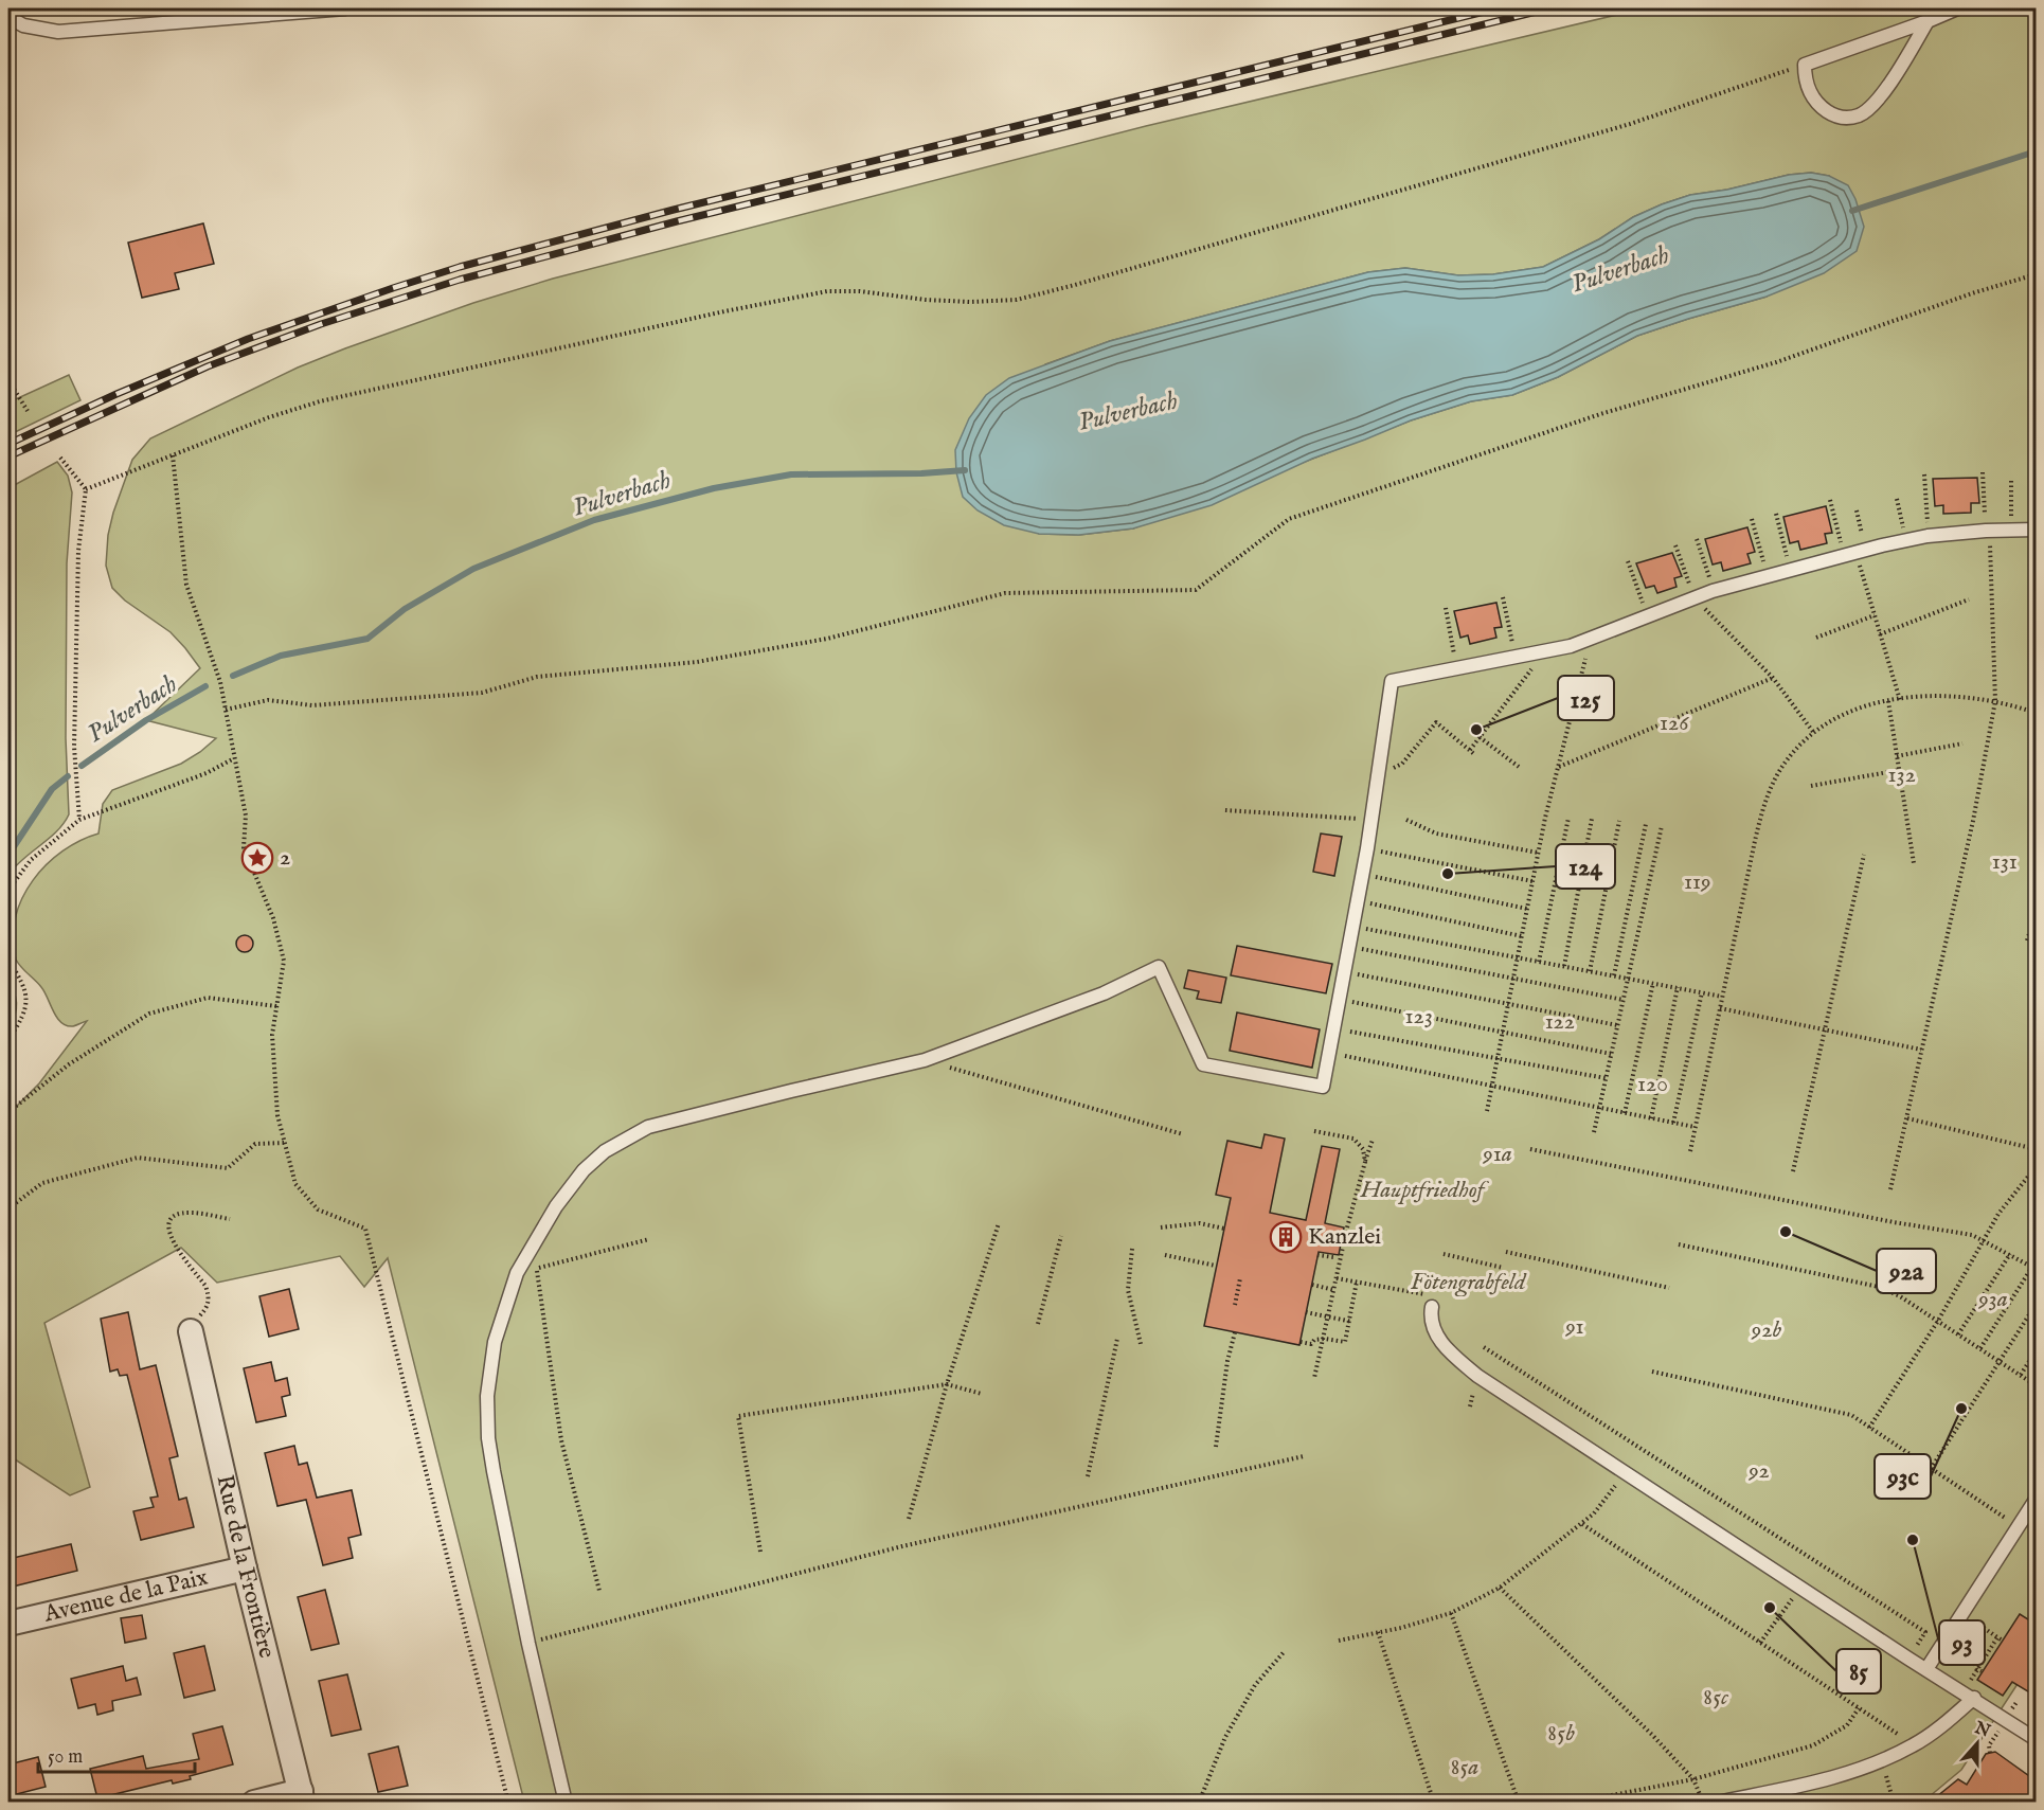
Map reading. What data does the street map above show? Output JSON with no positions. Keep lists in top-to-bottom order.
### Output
{
  "streets": {
    "street": ["Rue de la Frontière", "Avenue de la Paix"]
  },
  "crossings": [
    ["Rue de la Frontière", "Avenue de la Paix"]
  ],
  "water": ["Pulverbach"],
  "parks": [
    "126",
    "132",
    "131",
    "119",
    "123",
    "122",
    "120",
    "91a",
    "Hauptfriedhof",
    "Fötengrabfeld",
    "93a",
    "91",
    "92b",
    "92",
    "85c",
    "85b",
    "85a"
  ],
  "places": {
    "other": [
      "125",
      "124",
      "92a",
      "93c",
      "93",
      "85"
    ],
    "place": ["2"],
    "building": ["Kanzlei"]
  },
  "scale_bar": "50 m",
  "north": "top"
}
